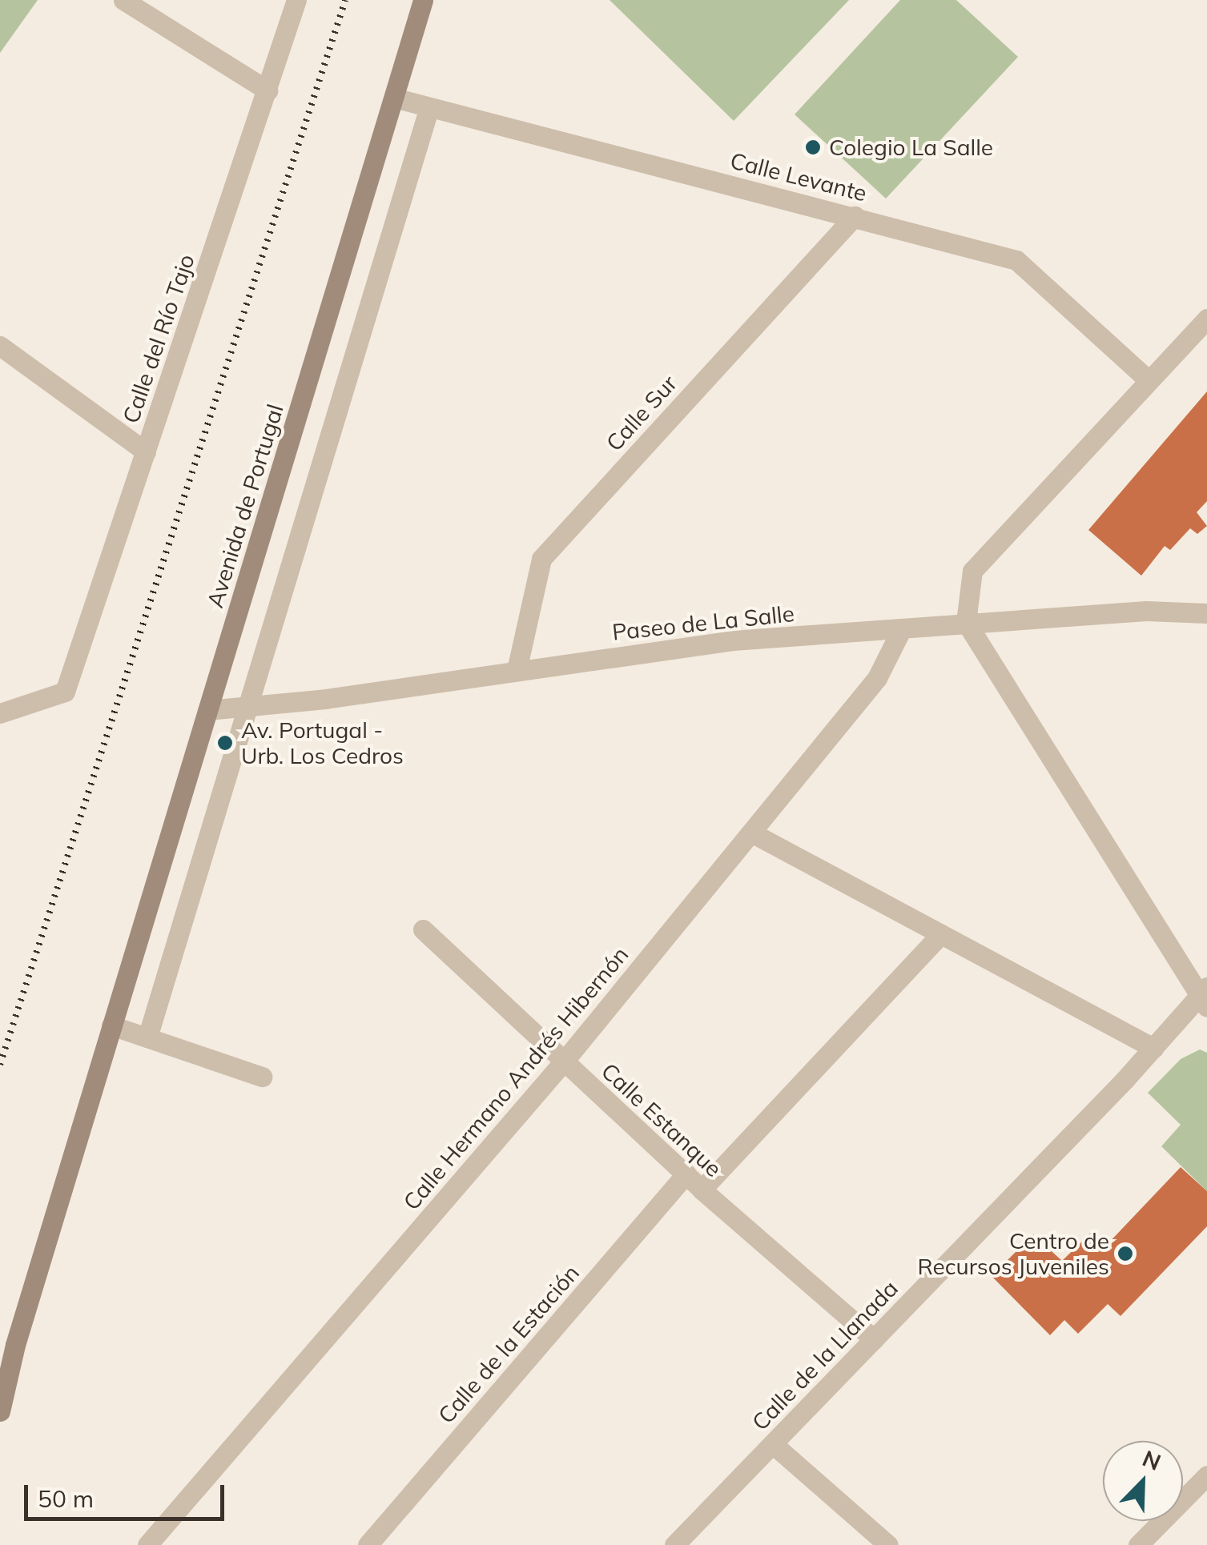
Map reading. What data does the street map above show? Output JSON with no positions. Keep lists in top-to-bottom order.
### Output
{
  "streets": {
    "street": [
      "Calle Levante",
      "Calle del Río Tajo",
      "Calle Sur",
      "Avenida de Portugal",
      "Paseo de La Salle",
      "Calle Hermano Andrés Hibernón",
      "Calle Estanque",
      "Calle de la Estación",
      "Calle de la Llanada"
    ]
  },
  "crossings": [
    ["Calle Levante", "Calle Sur"],
    ["Calle Levante", "Avenida de Portugal"],
    ["Calle Sur", "Paseo de La Salle"],
    ["Avenida de Portugal", "Paseo de La Salle"],
    ["Paseo de La Salle", "Calle Hermano Andrés Hibernón"],
    ["Calle Hermano Andrés Hibernón", "Calle Estanque"],
    ["Calle Estanque", "Calle de la Estación"],
    ["Calle Estanque", "Calle de la Llanada"]
  ],
  "places": ["Colegio La Salle", "Av. Portugal - Urb. Los Cedros", "Centro de Recursos Juveniles"],
  "scale_bar": "50 m",
  "north": "top right"
}
